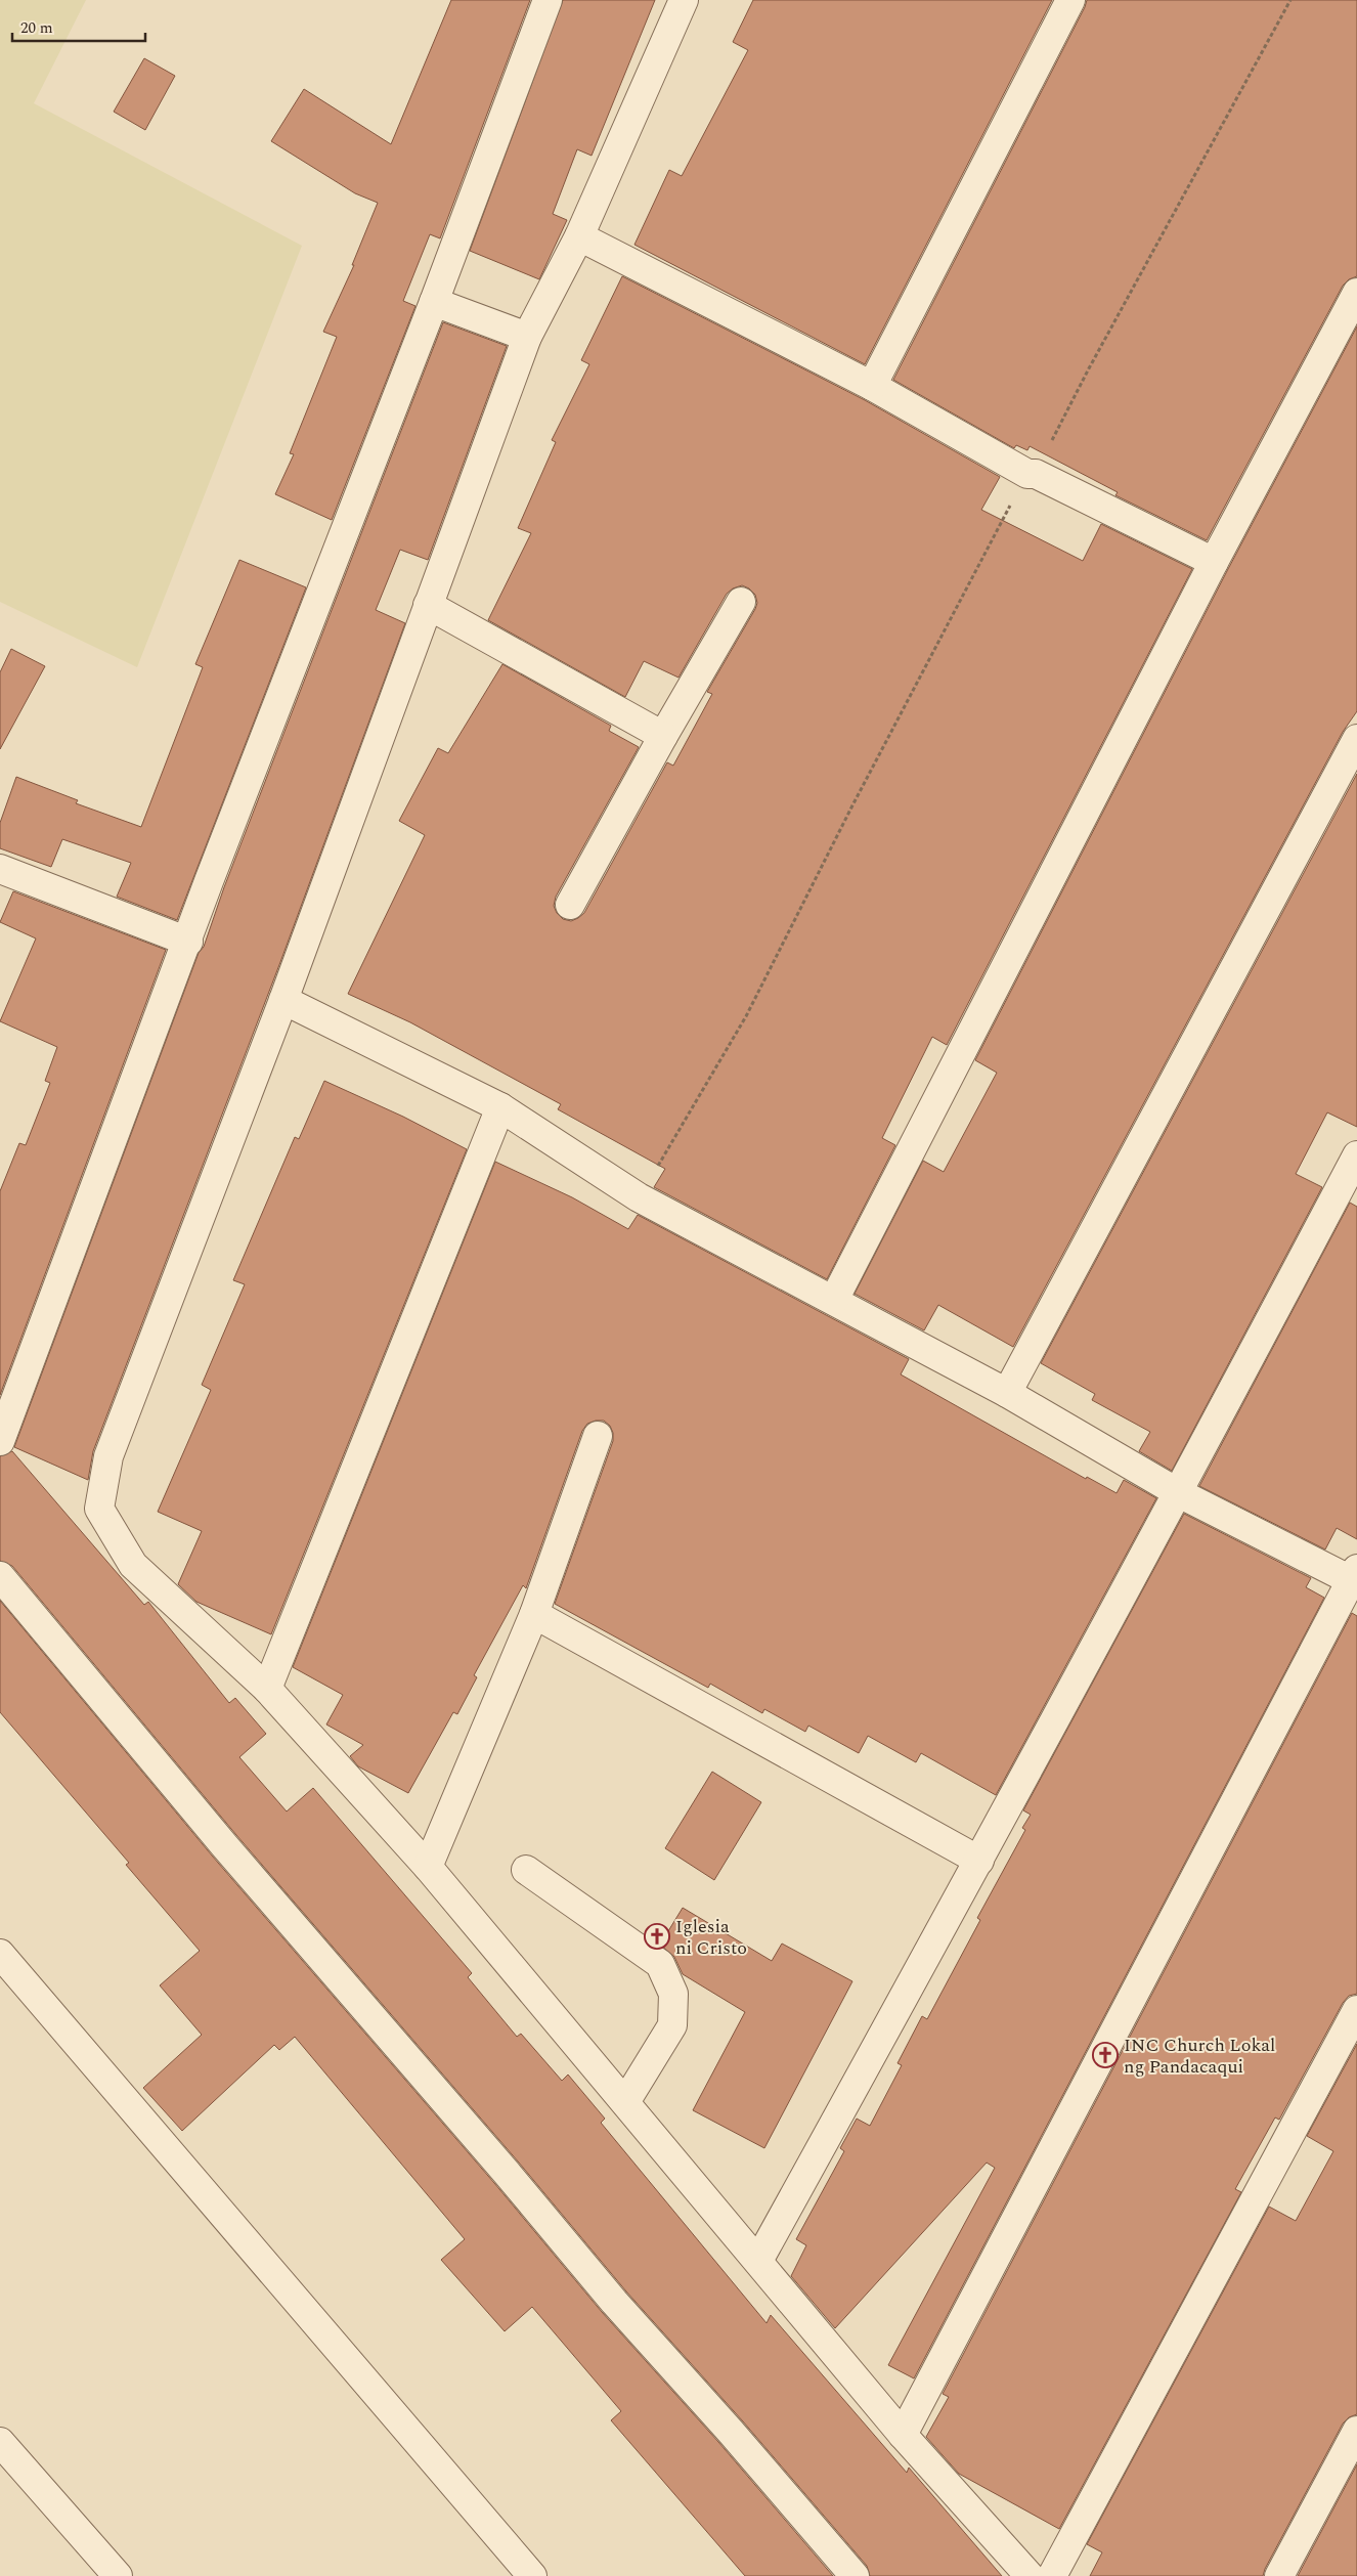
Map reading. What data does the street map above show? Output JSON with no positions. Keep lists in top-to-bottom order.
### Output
{
  "places": {
    "church": ["Iglesia ni Cristo", "INC Church Lokal ng Pandacaqui"]
  },
  "scale_bar": "20 m"
}
